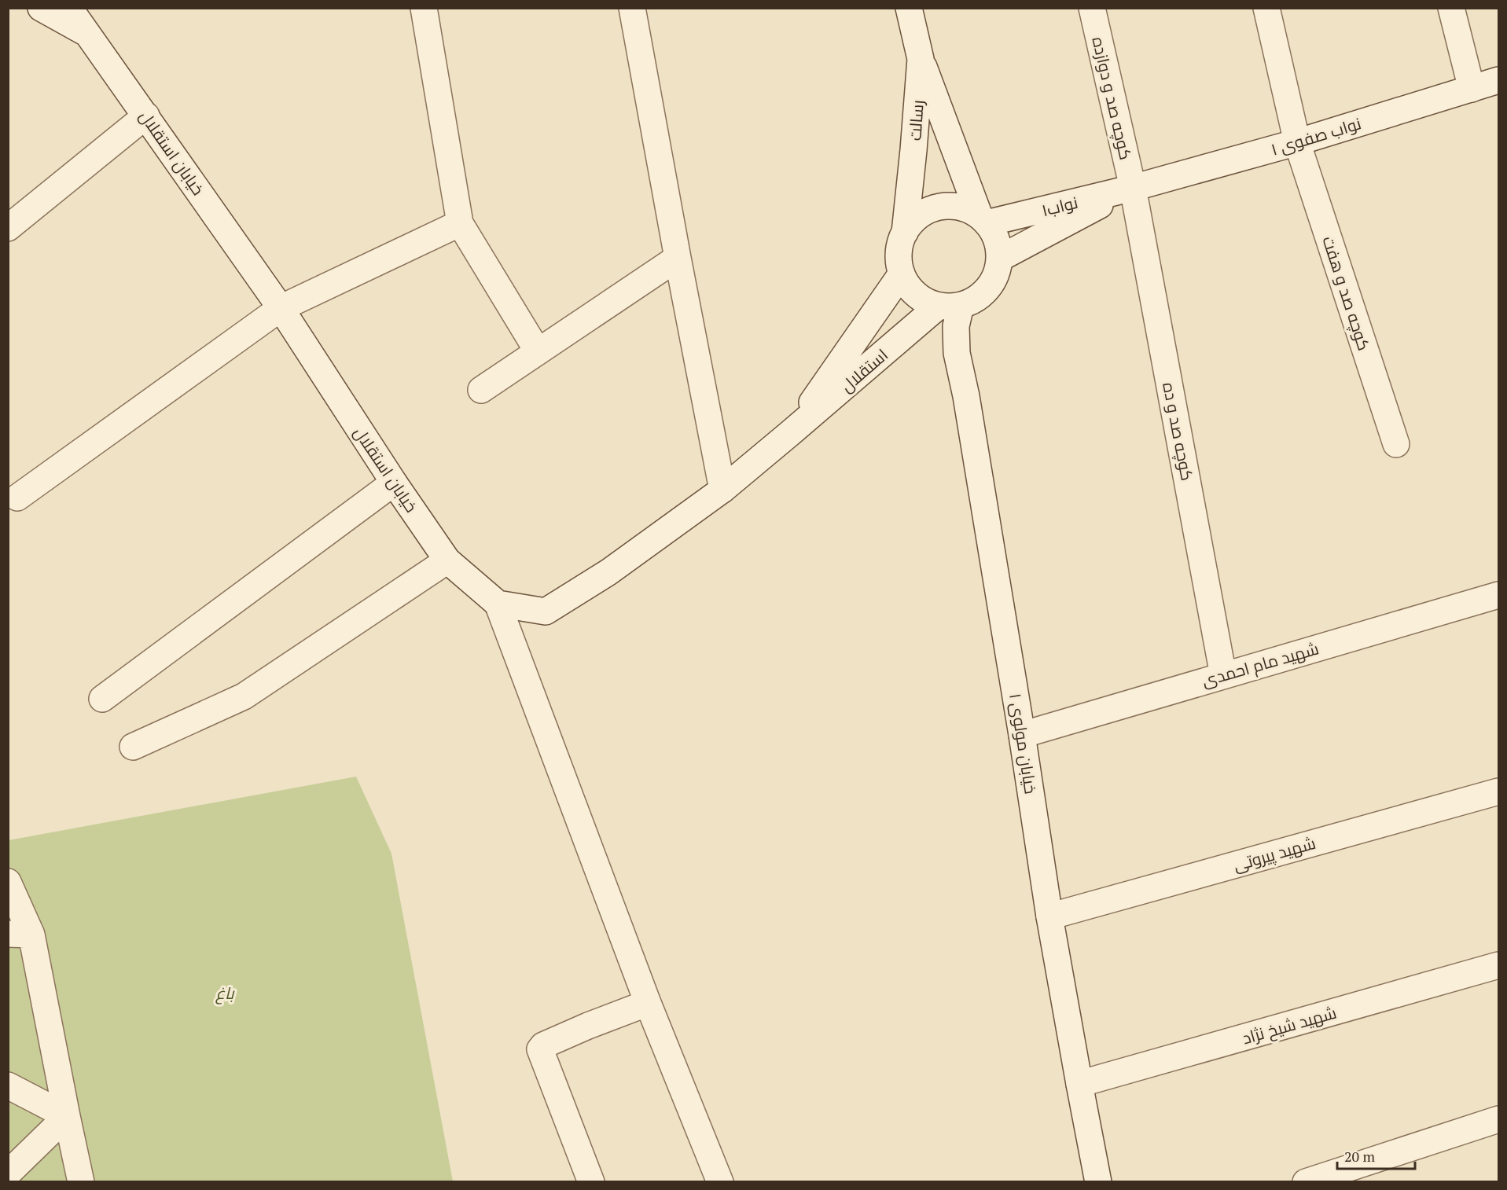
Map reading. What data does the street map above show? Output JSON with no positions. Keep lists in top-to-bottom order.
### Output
{
  "streets": {
    "street": [
      "کوچه صد و دوازده",
      "رسالت",
      "نواب صفوی ۱",
      "خیابان استقلال",
      "نواب۱",
      "کوچه صد و هفت",
      "استقلال",
      "کوچه صد و ده",
      "شهید مام احمدی",
      "خیابان مولوی ۱",
      "شهید پیروتی",
      "شهید شیخ نژاد"
    ]
  },
  "crossings": [
    ["کوچه صد و دوازده", "نواب صفوی ۱"],
    ["کوچه صد و دوازده", "نواب۱"],
    ["کوچه صد و دوازده", "کوچه صد و ده"],
    ["رسالت", "نواب۱"],
    ["رسالت", "استقلال"],
    ["رسالت", "خیابان مولوی ۱"],
    ["نواب صفوی ۱", "نواب۱"],
    ["نواب صفوی ۱", "کوچه صد و هفت"],
    ["نواب صفوی ۱", "کوچه صد و ده"],
    ["نواب۱", "استقلال"],
    ["نواب۱", "کوچه صد و ده"],
    ["نواب۱", "خیابان مولوی ۱"],
    ["استقلال", "خیابان مولوی ۱"],
    ["کوچه صد و ده", "شهید مام احمدی"],
    ["شهید مام احمدی", "خیابان مولوی ۱"],
    ["خیابان مولوی ۱", "شهید پیروتی"],
    ["خیابان مولوی ۱", "شهید شیخ نژاد"]
  ],
  "parks": ["باغ"],
  "scale_bar": "20 m"
}
